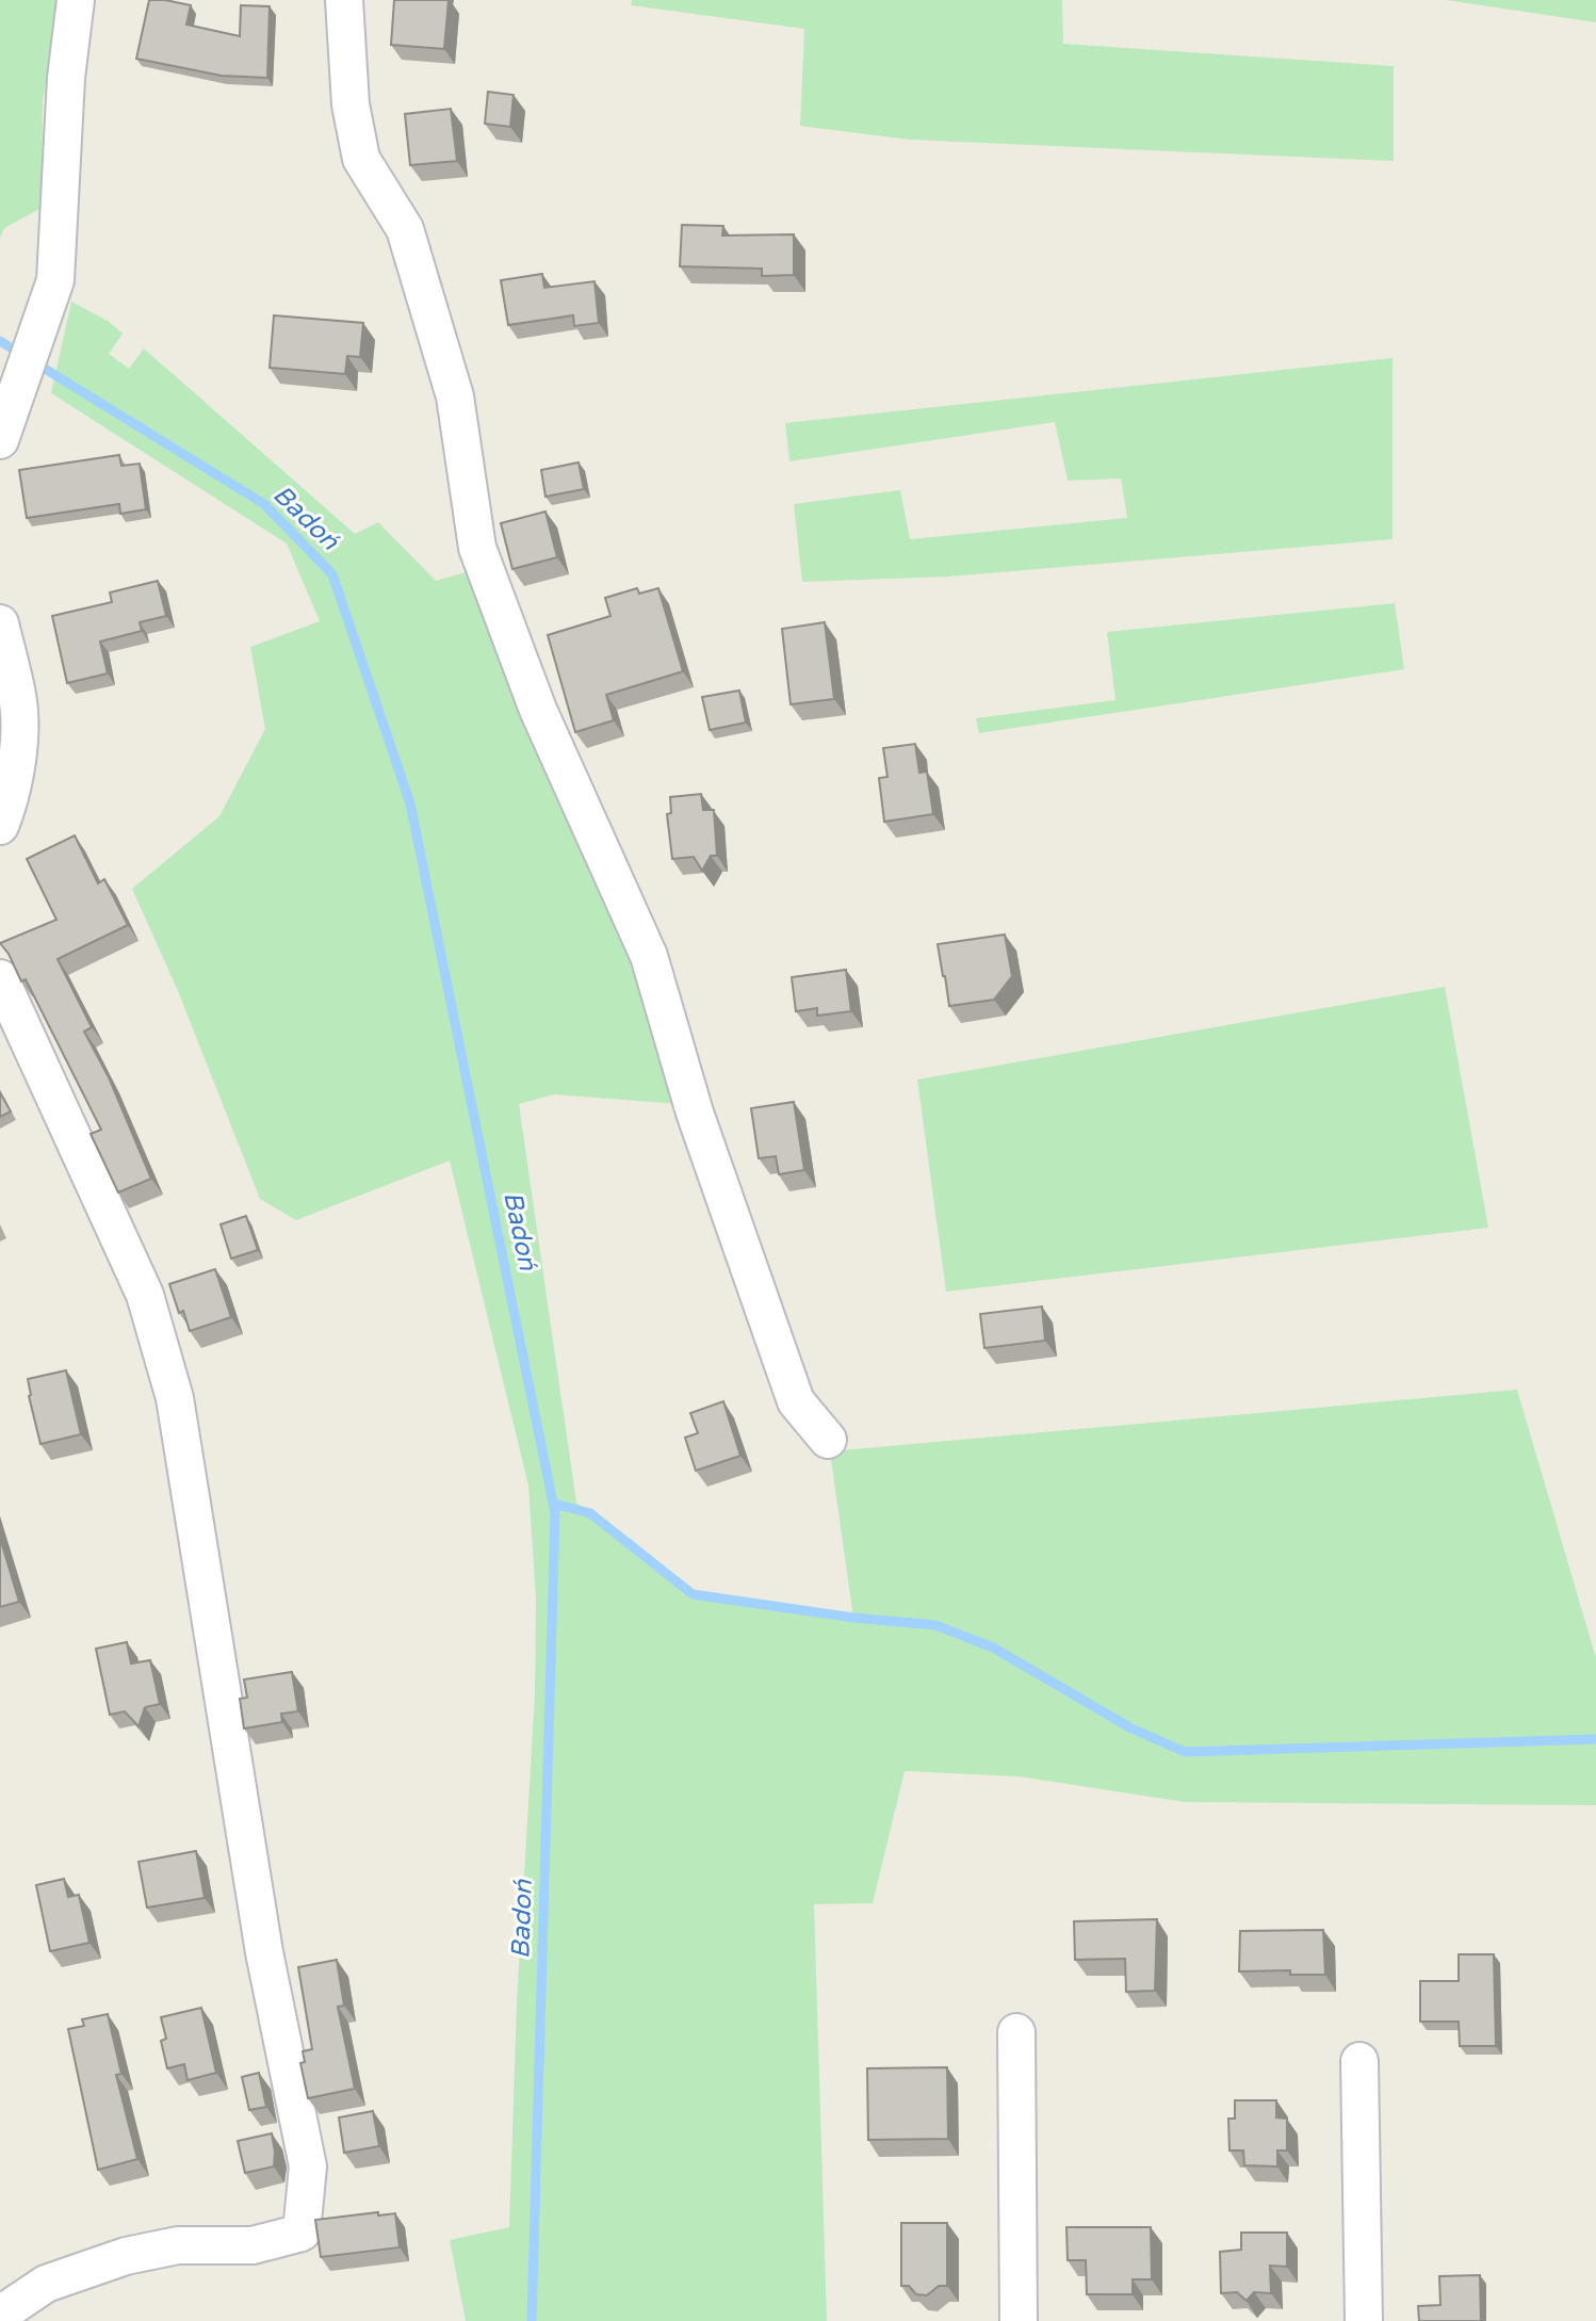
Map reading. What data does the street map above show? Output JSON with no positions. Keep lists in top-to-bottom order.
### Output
{
  "water": ["Badoń"]
}
